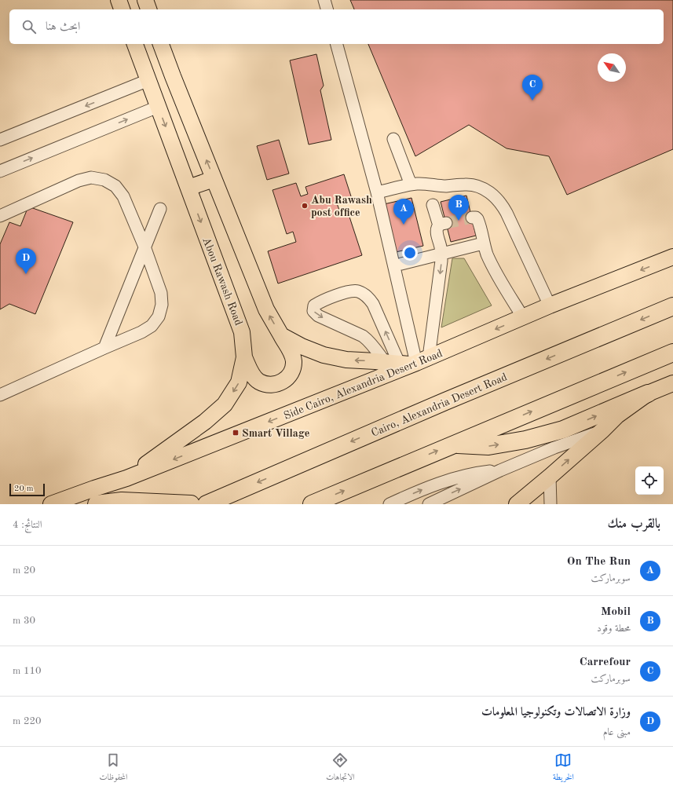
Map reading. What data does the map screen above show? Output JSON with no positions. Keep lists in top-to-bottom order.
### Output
{
  "streets": {
    "highway": ["Cairo, Alexandria Desert Road"],
    "main road": ["Abou Rawash Road", "Side Cairo, Alexandria Desert Road"]
  },
  "crossings": [
    ["Abou Rawash Road", "Side Cairo, Alexandria Desert Road"]
  ],
  "one_way": ["Abou Rawash Road", "Side Cairo, Alexandria Desert Road"],
  "places": {
    "other": ["Abu Rawash post office"],
    "transit": ["Smart Village"]
  },
  "scale_bar": "20 m",
  "north": "top left",
  "page": {
    "search": "ابحث هنا",
    "pins": [
      "C",
      "B",
      "A",
      "D"
    ],
    "scale": "20 m",
    "heading": ["بالقرب منك", "النتائج: 4"],
    "list": [
      {
        "mark": "A",
        "name": "On The Run",
        "note": "سوبرماركت",
        "value": "20 m"
      },
      {
        "mark": "B",
        "name": "Mobil",
        "note": "محطة وقود",
        "value": "30 m"
      },
      {
        "mark": "C",
        "name": "Carrefour",
        "note": "سوبرماركت",
        "value": "110 m"
      },
      {
        "mark": "D",
        "name": "وزارة الاتصالات وتكنولوجيا المعلومات",
        "note": "مبنى عام",
        "value": "220 m"
      }
    ],
    "nav": ["الخريطة", "الاتجاهات", "المحفوظات"]
  }
}
